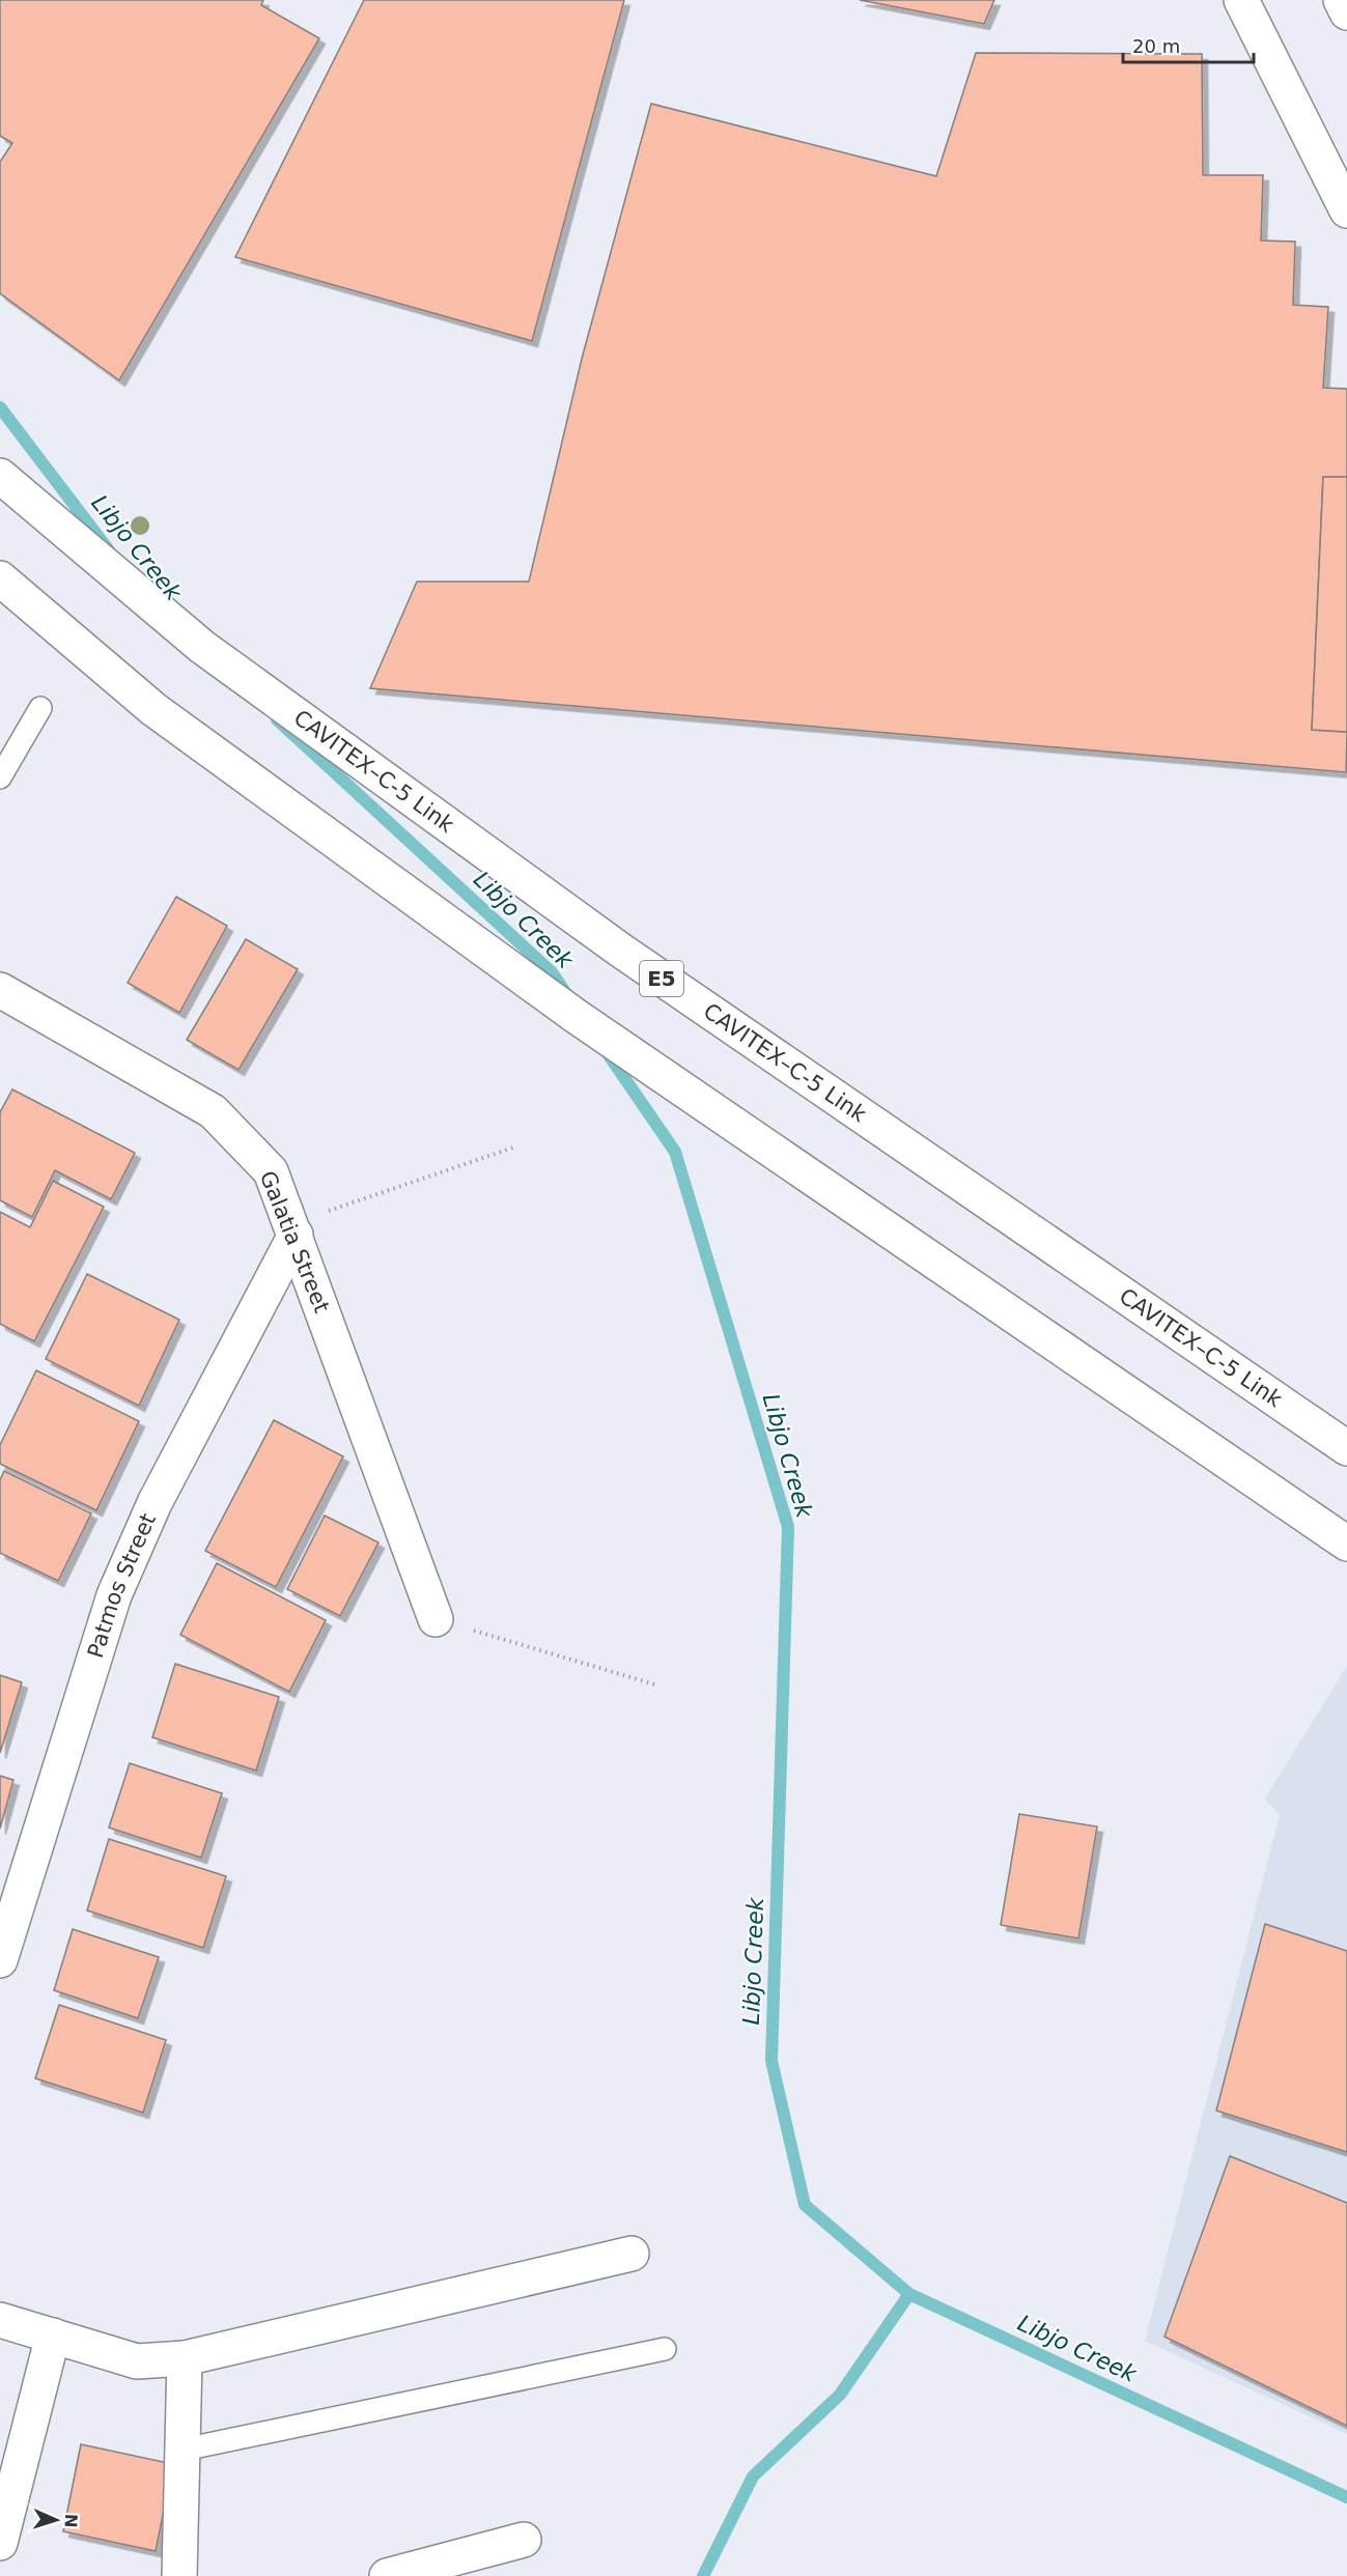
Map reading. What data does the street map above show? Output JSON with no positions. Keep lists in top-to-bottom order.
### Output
{
  "streets": {
    "main road": [
      "CAVITEX–C-5 Link",
      "E5",
      "Galatia Street",
      "Patmos Street"
    ]
  },
  "crossings": [
    ["Galatia Street", "Patmos Street"]
  ],
  "water": ["Libjo Creek"],
  "scale_bar": "20 m",
  "north": "right"
}
